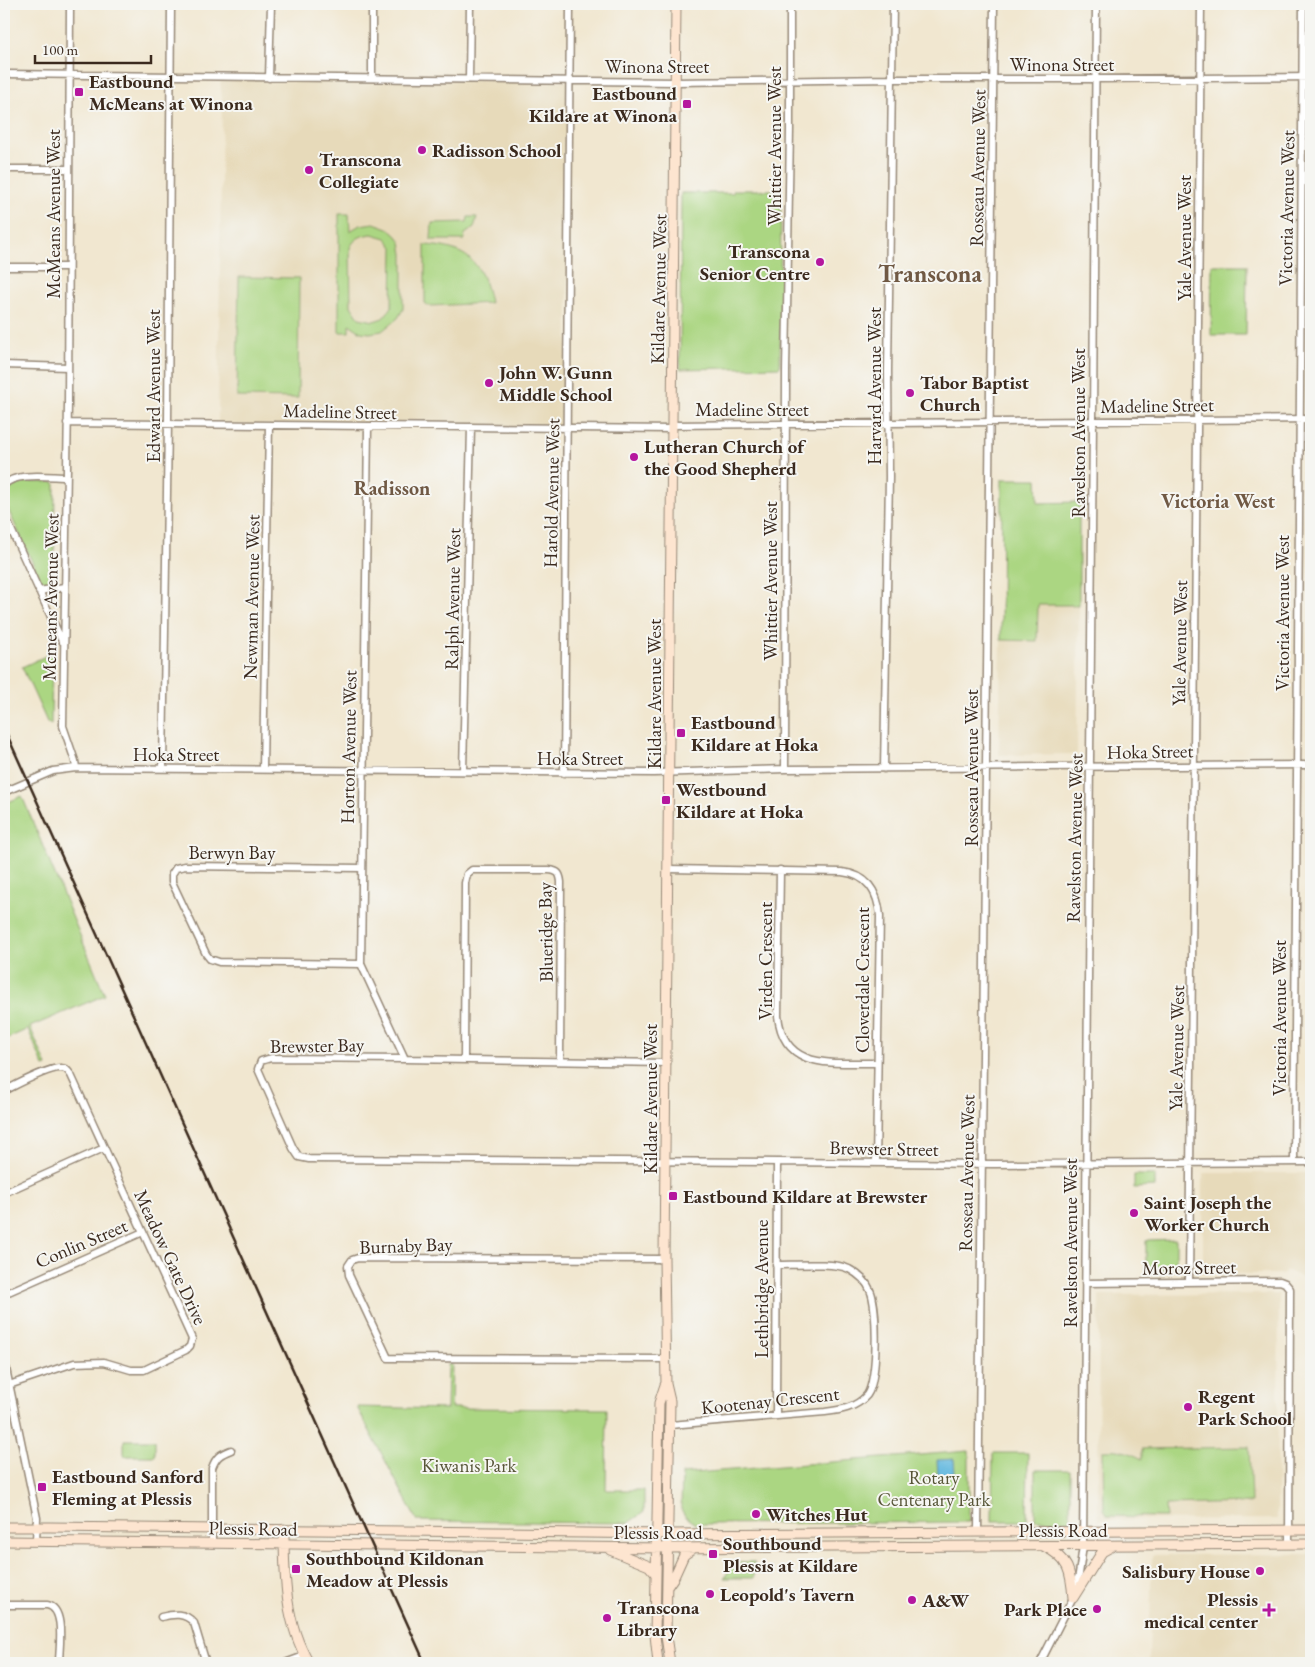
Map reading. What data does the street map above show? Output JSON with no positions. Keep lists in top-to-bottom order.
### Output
{
  "streets": {
    "main road": ["Kildare Avenue West", "Plessis Road"],
    "street": [
      "Winona Street",
      "Whittier Avenue West",
      "Rosseau Avenue West",
      "Victoria Avenue West",
      "McMeans Avenue West",
      "Yale Avenue West",
      "Edward Avenue West",
      "Harvard Avenue West",
      "Madeline Street",
      "Ravelston Avenue West",
      "Harold Avenue West",
      "Mcmeans Avenue West",
      "Newman Avenue West",
      "Ralph Avenue West",
      "Horton Avenue West",
      "Hoka Street",
      "Berwyn Bay",
      "Blueridge Bay",
      "Virden Crescent",
      "Cloverdale Crescent",
      "Brewster Bay",
      "Brewster Street",
      "Conlin Street",
      "Burnaby Bay",
      "Meadow Gate Drive",
      "Moroz Street",
      "Lethbridge Avenue",
      "Kootenay Crescent"
    ]
  },
  "crossings": [
    ["Winona Street", "Whittier Avenue West"],
    ["Winona Street", "Rosseau Avenue West"],
    ["Winona Street", "Victoria Avenue West"],
    ["Winona Street", "McMeans Avenue West"],
    ["Winona Street", "Yale Avenue West"],
    ["Winona Street", "Kildare Avenue West"],
    ["Winona Street", "Edward Avenue West"],
    ["Winona Street", "Harvard Avenue West"],
    ["Winona Street", "Ravelston Avenue West"],
    ["Winona Street", "Harold Avenue West"],
    ["Whittier Avenue West", "Madeline Street"],
    ["Whittier Avenue West", "Hoka Street"],
    ["Rosseau Avenue West", "Madeline Street"],
    ["Rosseau Avenue West", "Hoka Street"],
    ["Rosseau Avenue West", "Brewster Street"],
    ["Rosseau Avenue West", "Plessis Road"],
    ["Victoria Avenue West", "Madeline Street"],
    ["Victoria Avenue West", "Hoka Street"],
    ["Victoria Avenue West", "Brewster Street"],
    ["McMeans Avenue West", "Madeline Street"],
    ["McMeans Avenue West", "Mcmeans Avenue West"],
    ["Yale Avenue West", "Madeline Street"],
    ["Yale Avenue West", "Hoka Street"],
    ["Yale Avenue West", "Brewster Street"],
    ["Yale Avenue West", "Moroz Street"],
    ["Kildare Avenue West", "Madeline Street"],
    ["Kildare Avenue West", "Hoka Street"],
    ["Kildare Avenue West", "Cloverdale Crescent"],
    ["Kildare Avenue West", "Brewster Bay"],
    ["Kildare Avenue West", "Brewster Street"],
    ["Kildare Avenue West", "Burnaby Bay"],
    ["Kildare Avenue West", "Kootenay Crescent"],
    ["Kildare Avenue West", "Plessis Road"],
    ["Edward Avenue West", "Madeline Street"],
    ["Edward Avenue West", "Hoka Street"],
    ["Harvard Avenue West", "Madeline Street"],
    ["Harvard Avenue West", "Hoka Street"],
    ["Madeline Street", "Ravelston Avenue West"],
    ["Madeline Street", "Harold Avenue West"],
    ["Madeline Street", "Mcmeans Avenue West"],
    ["Madeline Street", "Newman Avenue West"],
    ["Madeline Street", "Ralph Avenue West"],
    ["Madeline Street", "Horton Avenue West"],
    ["Ravelston Avenue West", "Hoka Street"],
    ["Ravelston Avenue West", "Brewster Street"],
    ["Ravelston Avenue West", "Moroz Street"],
    ["Ravelston Avenue West", "Plessis Road"],
    ["Harold Avenue West", "Hoka Street"],
    ["Mcmeans Avenue West", "Hoka Street"],
    ["Newman Avenue West", "Hoka Street"],
    ["Ralph Avenue West", "Hoka Street"],
    ["Horton Avenue West", "Hoka Street"],
    ["Horton Avenue West", "Berwyn Bay"],
    ["Horton Avenue West", "Brewster Bay"],
    ["Blueridge Bay", "Brewster Bay"],
    ["Virden Crescent", "Cloverdale Crescent"],
    ["Cloverdale Crescent", "Brewster Street"],
    ["Brewster Bay", "Brewster Street"],
    ["Brewster Street", "Lethbridge Avenue"],
    ["Conlin Street", "Meadow Gate Drive"],
    ["Moroz Street", "Plessis Road"],
    ["Lethbridge Avenue", "Kootenay Crescent"]
  ],
  "districts": ["Transcona", "Radisson", "Victoria West"],
  "parks": ["Kiwanis Park", "Rotary Centenary Park"],
  "places": {
    "transit": [
      "Eastbound McMeans at Winona",
      "Eastbound Kildare at Winona",
      "Eastbound Kildare at Hoka",
      "Westbound Kildare at Hoka",
      "Eastbound Kildare at Brewster",
      "Eastbound Sanford Fleming at Plessis",
      "Southbound Plessis at Kildare",
      "Southbound Kildonan Meadow at Plessis"
    ],
    "other": [
      "Radisson School",
      "Transcona Collegiate",
      "Transcona Senior Centre",
      "John W. Gunn Middle School",
      "Tabor Baptist Church",
      "Lutheran Church of the Good Shepherd",
      "Saint Joseph the Worker Church",
      "Regent Park School",
      "Witches Hut",
      "Salisbury House",
      "Leopold's Tavern",
      "A&W",
      "Park Place",
      "Transcona Library"
    ],
    "health": ["Plessis medical center"]
  },
  "scale_bar": "100 m"
}
